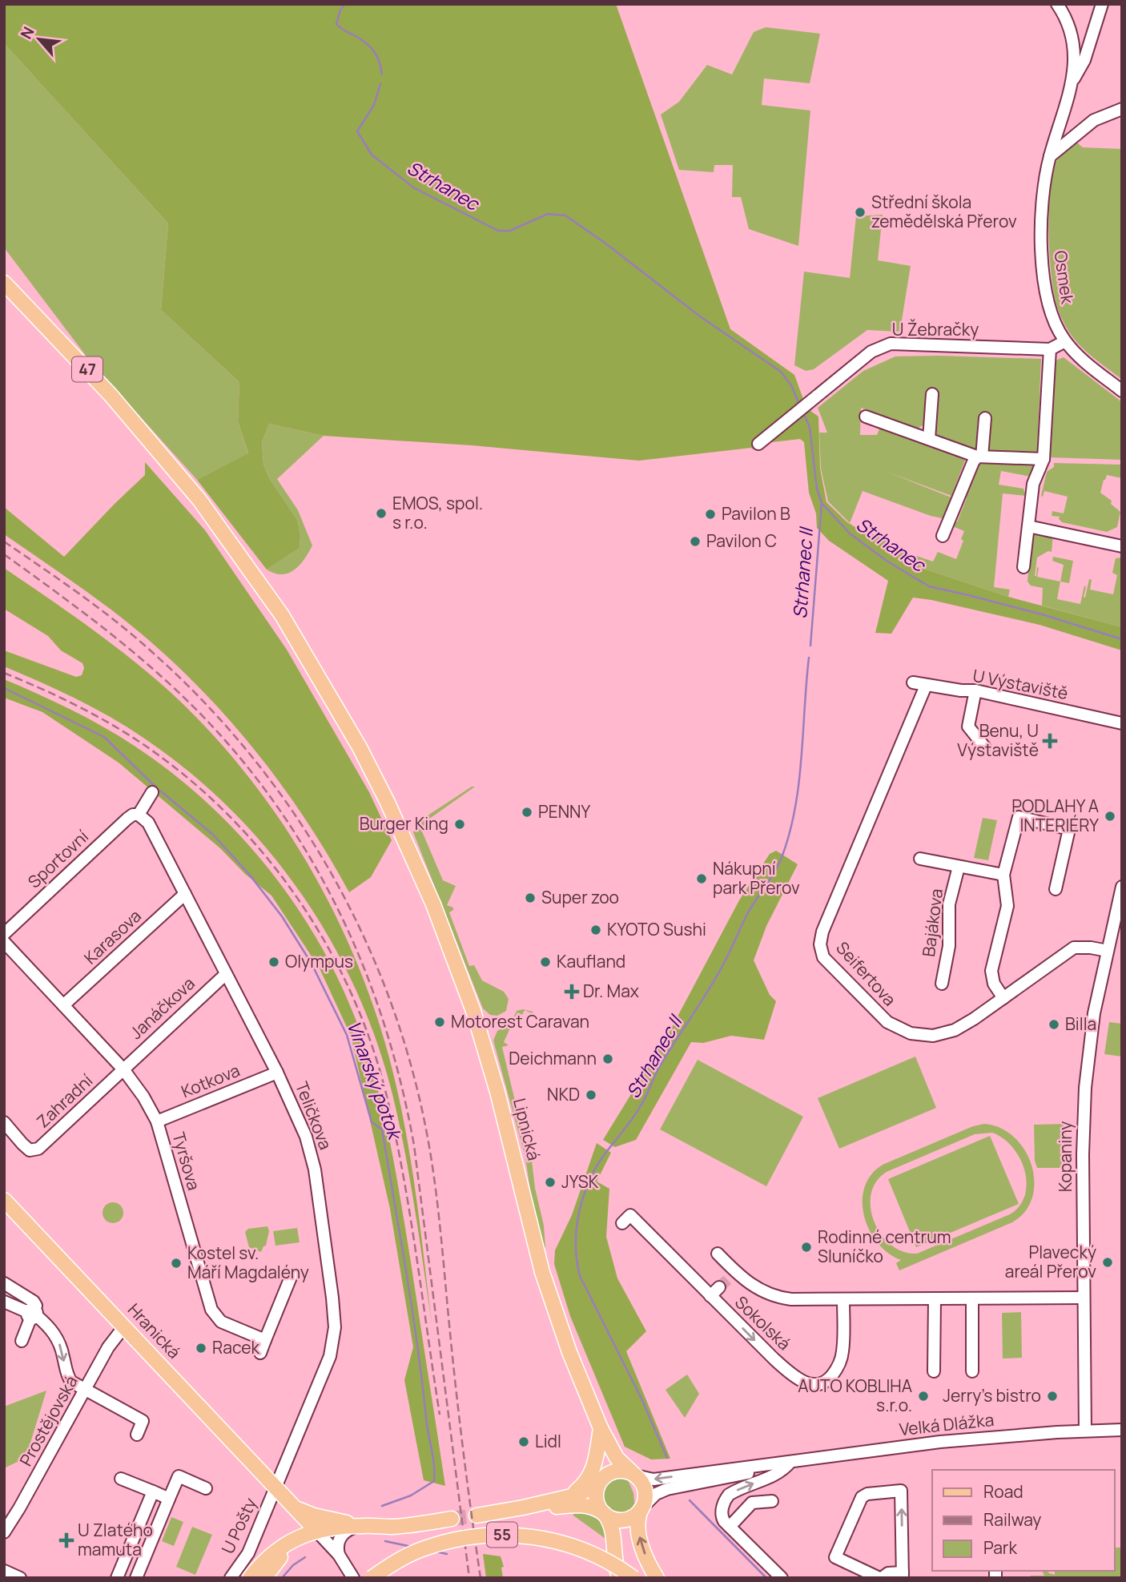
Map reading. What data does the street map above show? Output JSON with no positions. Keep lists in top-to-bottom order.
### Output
{
  "streets": {
    "main road": [
      "47",
      "Lipnická",
      "Hranická",
      "55"
    ],
    "street": [
      "Osmek",
      "U Žebračky",
      "U Výstaviště",
      "Sportovní",
      "Bajákova",
      "Karasova",
      "Seifertova",
      "Janáčkova",
      "Kotkova",
      "Zahradní",
      "Teličkova",
      "Kopaniny",
      "Tyršova",
      "Sokolská",
      "Prostějovská",
      "Velká Dlážka",
      "U Pošty"
    ]
  },
  "crossings": [
    ["Osmek", "U Žebračky"],
    ["47", "Lipnická"],
    ["47", "Velká Dlážka"],
    ["U Výstaviště", "Seifertova"],
    ["Sportovní", "Teličkova"],
    ["Karasova", "Teličkova"],
    ["Karasova", "Tyršova"],
    ["Seifertova", "Kopaniny"],
    ["Janáčkova", "Zahradní"],
    ["Janáčkova", "Teličkova"],
    ["Janáčkova", "Tyršova"],
    ["Kotkova", "Teličkova"],
    ["Kotkova", "Tyršova"],
    ["Zahradní", "Tyršova"],
    ["Teličkova", "Hranická"],
    ["Teličkova", "U Pošty"],
    ["Lipnická", "Velká Dlážka"],
    ["Kopaniny", "Sokolská"],
    ["Kopaniny", "Velká Dlážka"],
    ["Hranická", "Prostějovská"],
    ["Hranická", "U Pošty"]
  ],
  "water": ["Strhanec", "Strhanec II", "Vinarský potok"],
  "places": {
    "other": [
      "Střední škola zemědělská Přerov",
      "EMOS, spol. s r.o.",
      "Pavilon B",
      "Pavilon C",
      "PENNY",
      "PODLAHY A INTERIÉRY",
      "Burger King",
      "Nákupní park Přerov",
      "Super zoo",
      "KYOTO Sushi",
      "Olympus",
      "Kaufland",
      "Motorest Caravan",
      "Billa",
      "Deichmann",
      "NKD",
      "JYSK",
      "Rodinné centrum Sluníčko",
      "Plavecký areál Přerov",
      "Kostel sv. Máří Magdalény",
      "Racek",
      "AUTO KOBLIHA s.r.o.",
      "Jerry’s bistro",
      "Lidl"
    ],
    "health": ["Benu, U Výstaviště", "Dr. Max", "U Zlatého mamuta"]
  },
  "legend": ["Road", "Railway", "Park"],
  "north": "top left"
}
